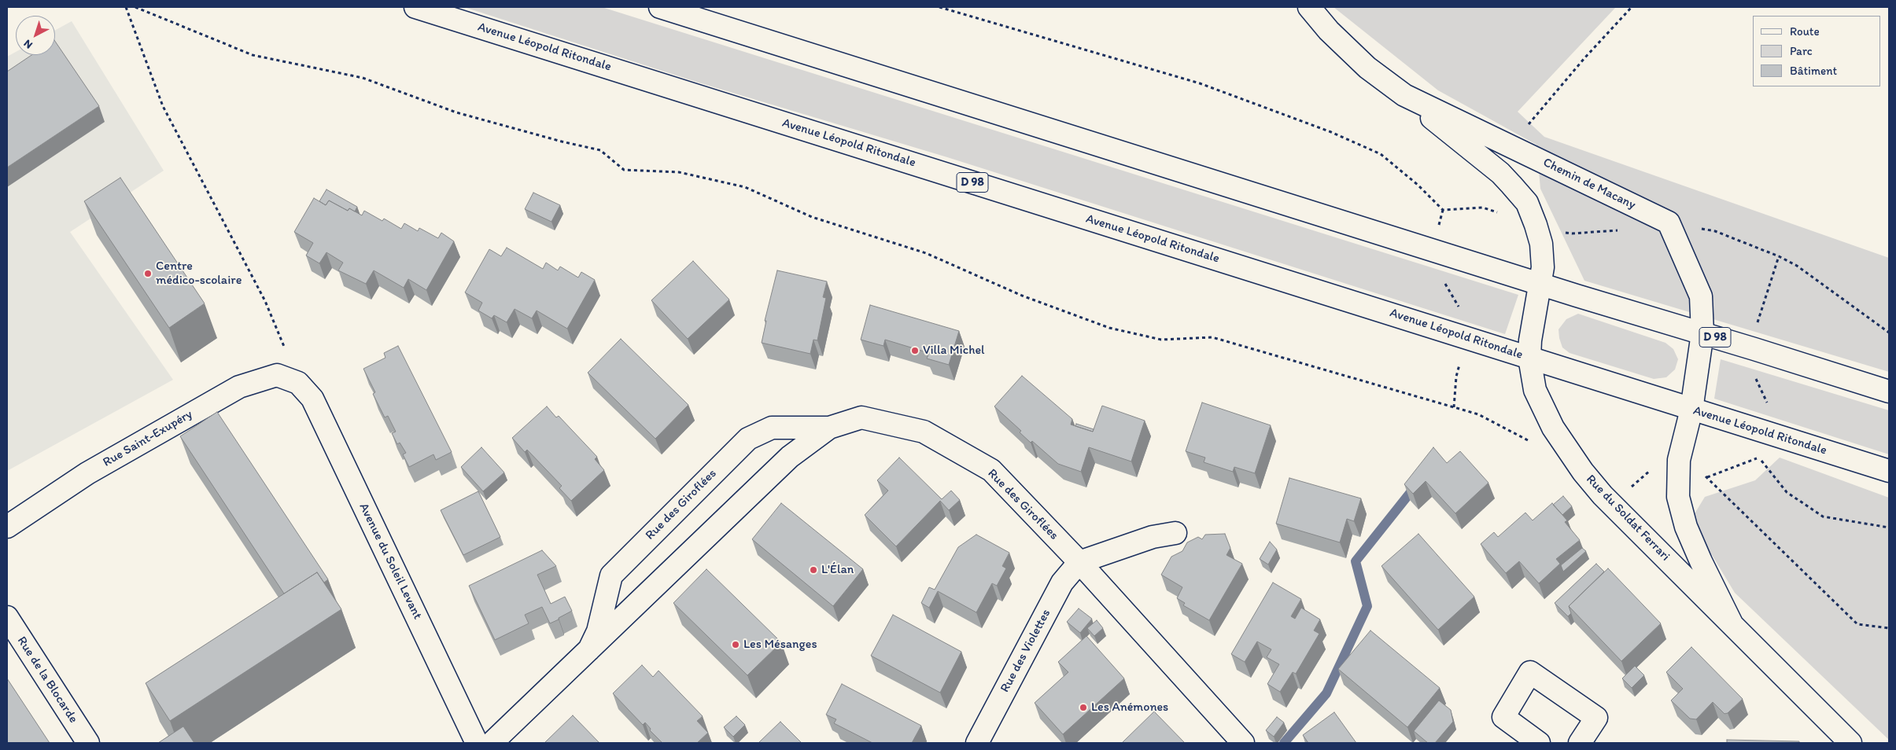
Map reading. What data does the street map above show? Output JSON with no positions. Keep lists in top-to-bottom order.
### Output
{
  "streets": {
    "main road": [
      "Avenue Léopold Ritondale",
      "D 98",
      "Chemin de Macany",
      "Rue Saint-Exupéry",
      "Rue des Giroflées",
      "Rue du Soldat Ferrari",
      "Avenue du Soleil Levant",
      "Rue des Violettes",
      "Rue de la Blocarde"
    ]
  },
  "crossings": [
    ["Avenue Léopold Ritondale", "Rue du Soldat Ferrari"],
    ["D 98", "Chemin de Macany"],
    ["D 98", "Rue du Soldat Ferrari"],
    ["Chemin de Macany", "Rue du Soldat Ferrari"],
    ["Rue Saint-Exupéry", "Avenue du Soleil Levant"],
    ["Rue des Giroflées", "Rue des Violettes"]
  ],
  "places": [
    "Centre médico-scolaire",
    "Villa Michel",
    "L'Élan",
    "Les Mésanges",
    "Les Anémones"
  ],
  "legend": ["Route", "Parc", "Bâtiment"],
  "north": "bottom left"
}
